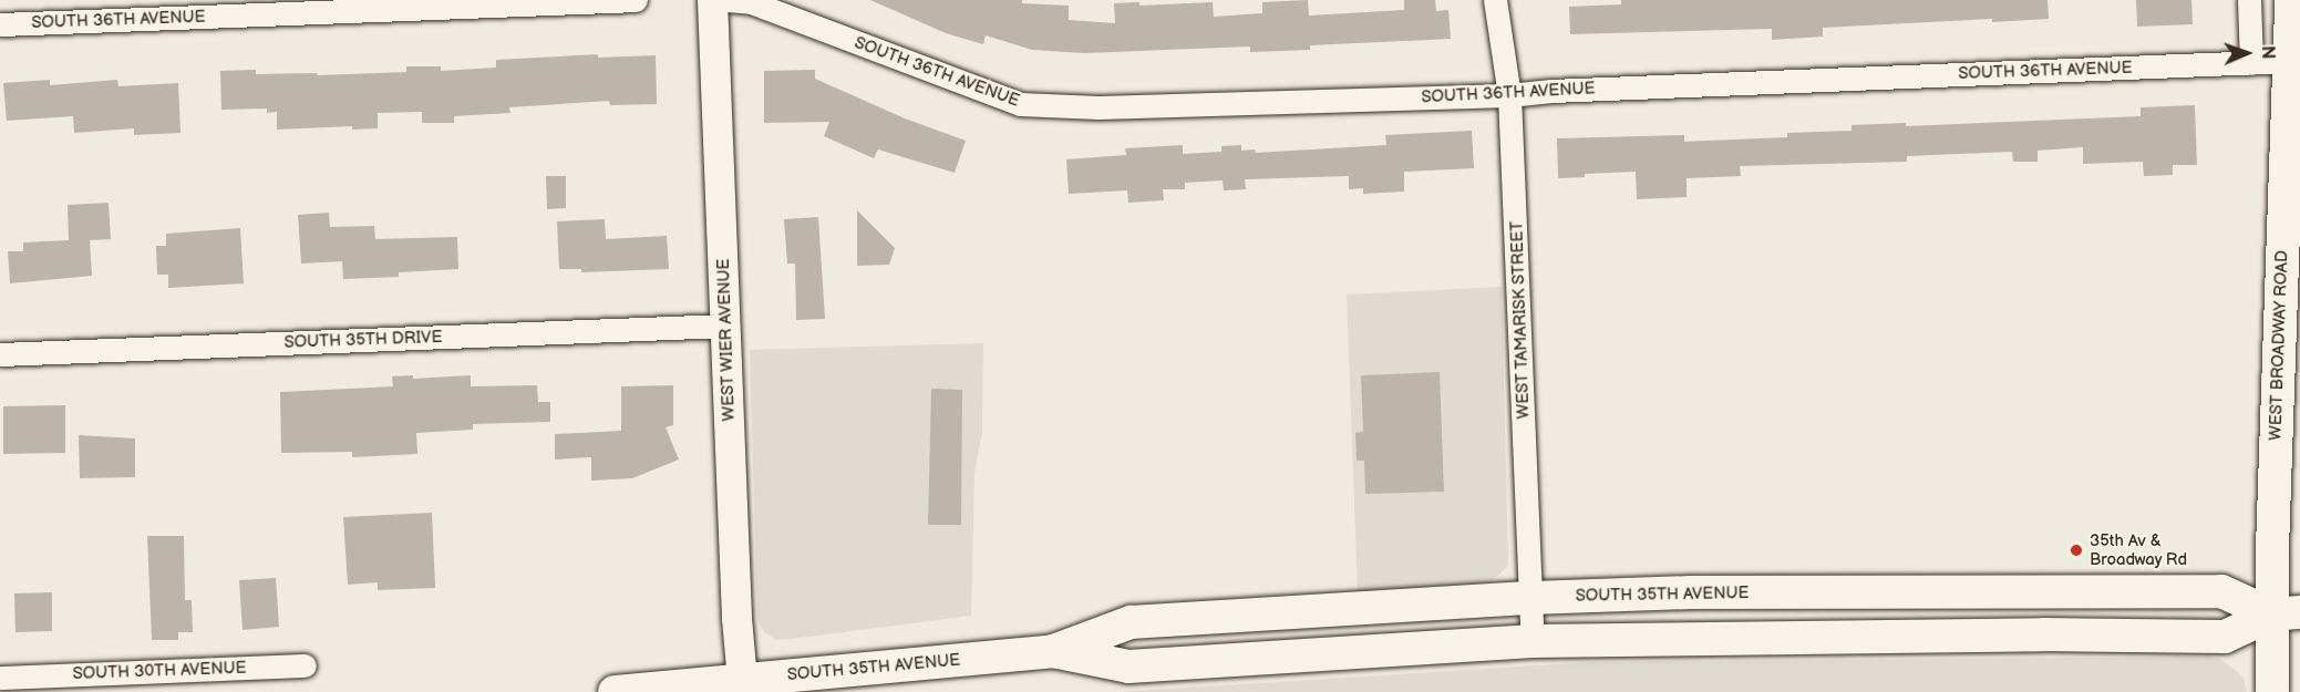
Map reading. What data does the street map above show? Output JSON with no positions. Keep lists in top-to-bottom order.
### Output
{
  "streets": {
    "main road": ["WEST BROADWAY ROAD", "SOUTH 35TH AVENUE"],
    "street": [
      "SOUTH 36TH AVENUE",
      "WEST TAMARISK STREET",
      "SOUTH 35TH DRIVE",
      "WEST WIER AVENUE",
      "SOUTH 30TH AVENUE"
    ]
  },
  "crossings": [
    ["SOUTH 36TH AVENUE", "WEST TAMARISK STREET"],
    ["SOUTH 36TH AVENUE", "WEST BROADWAY ROAD"],
    ["WEST TAMARISK STREET", "SOUTH 35TH AVENUE"],
    ["SOUTH 35TH DRIVE", "WEST WIER AVENUE"],
    ["WEST WIER AVENUE", "SOUTH 35TH AVENUE"],
    ["WEST BROADWAY ROAD", "SOUTH 35TH AVENUE"]
  ],
  "places": ["35th Av & Broadway Rd"],
  "north": "right"
}
